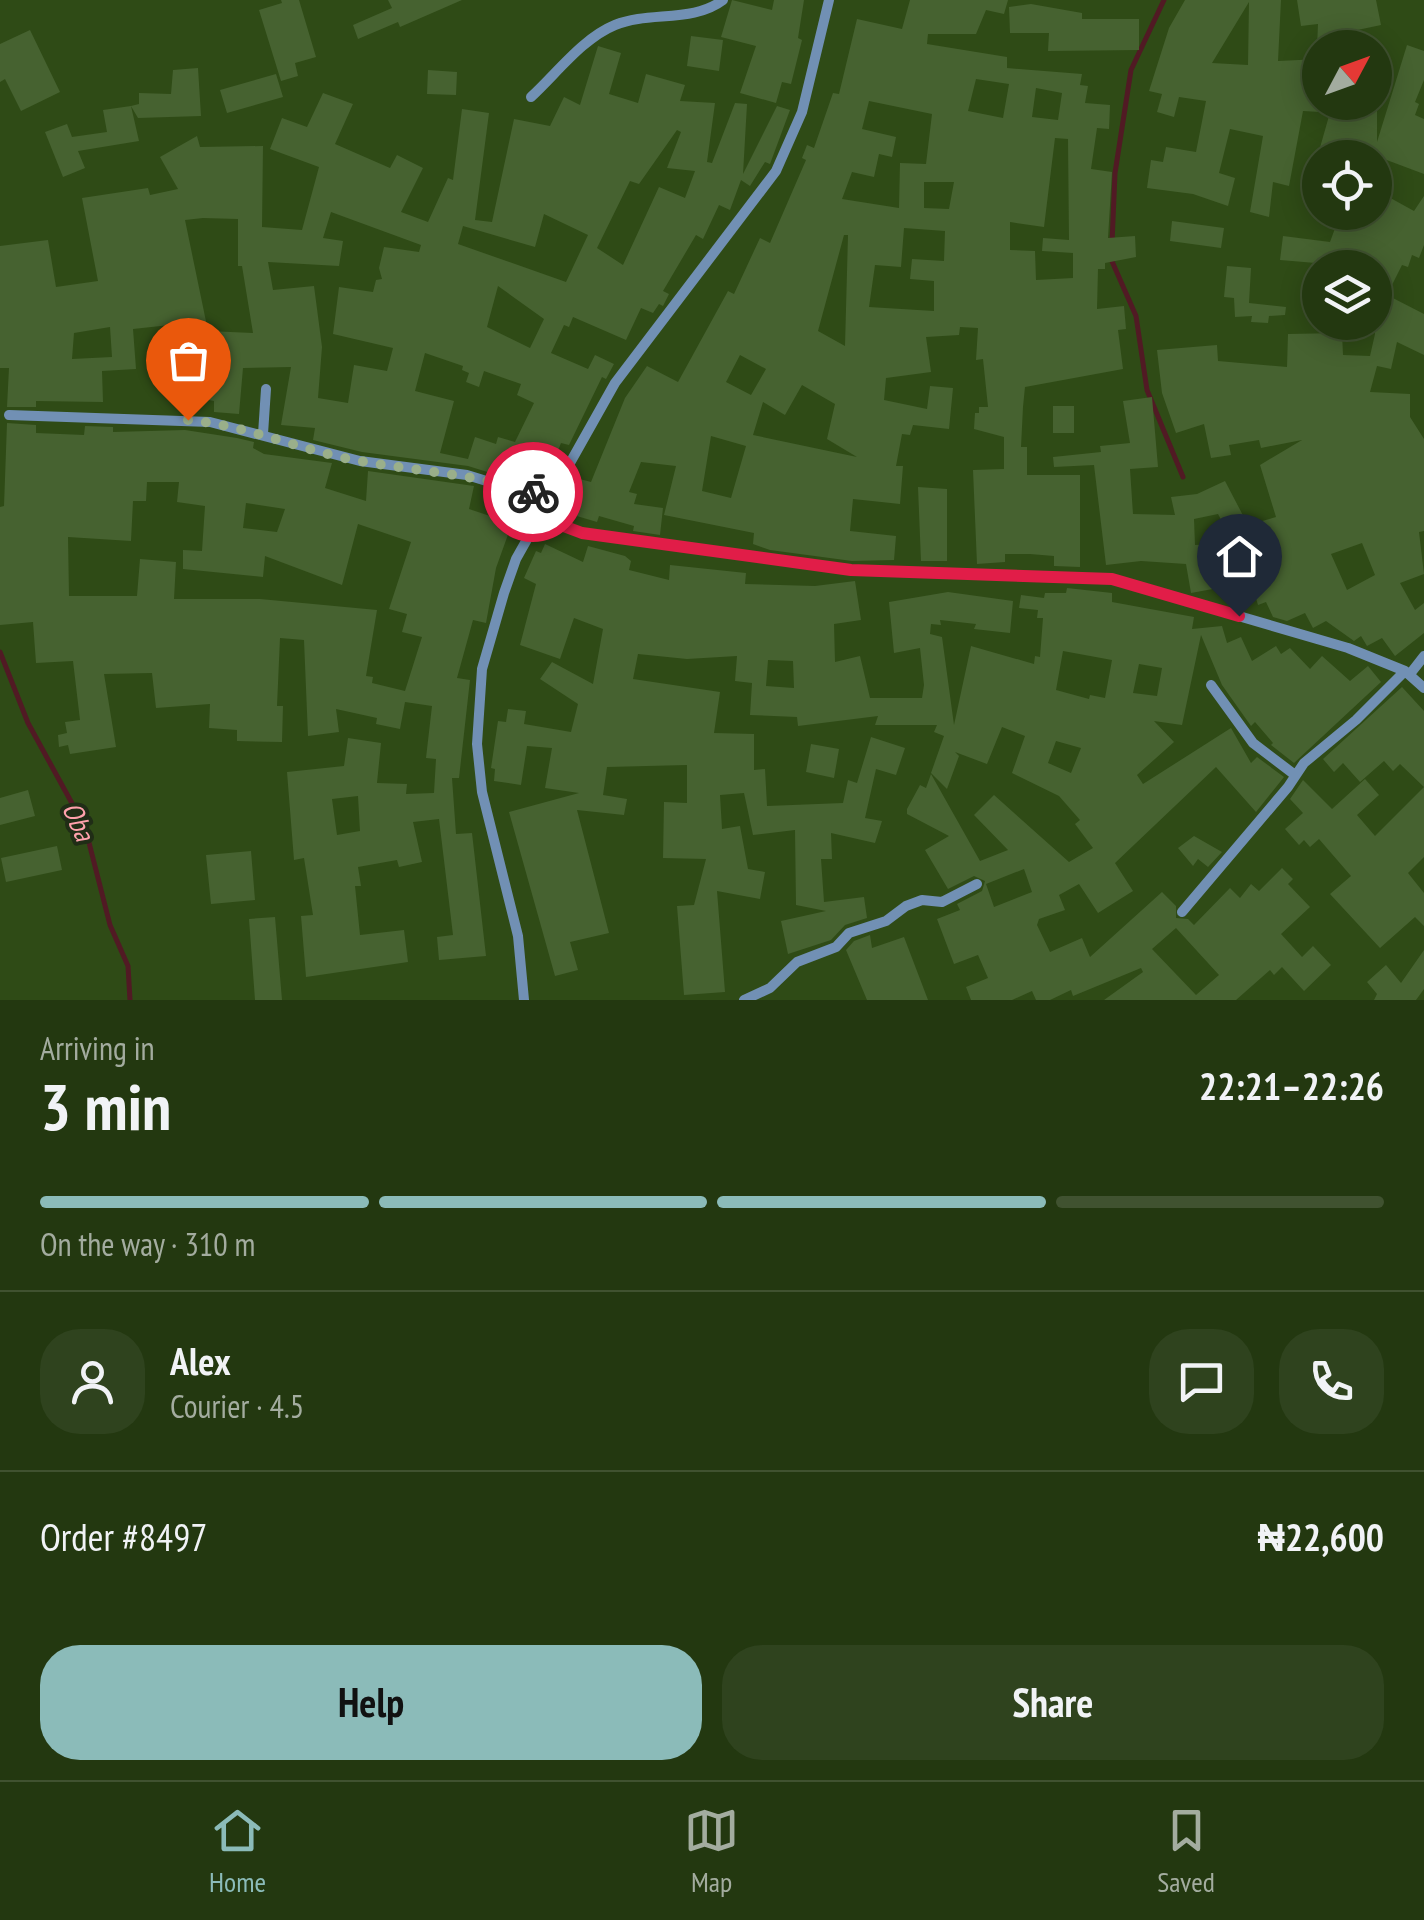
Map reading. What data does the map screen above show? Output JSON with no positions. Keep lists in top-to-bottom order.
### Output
{
  "water": ["Oba"],
  "north": "top right",
  "page": {
    "heading": ["3 min", "Arriving in", "22:21–22:26"],
    "panel": [
      "Alex",
      "Courier · 4.5",
      "Order #8497",
      "₦22,600"
    ],
    "bar": "On the way · 310 m",
    "buttons": ["Help", "Share"],
    "tabs": ["Home", "Map", "Saved"]
  }
}
